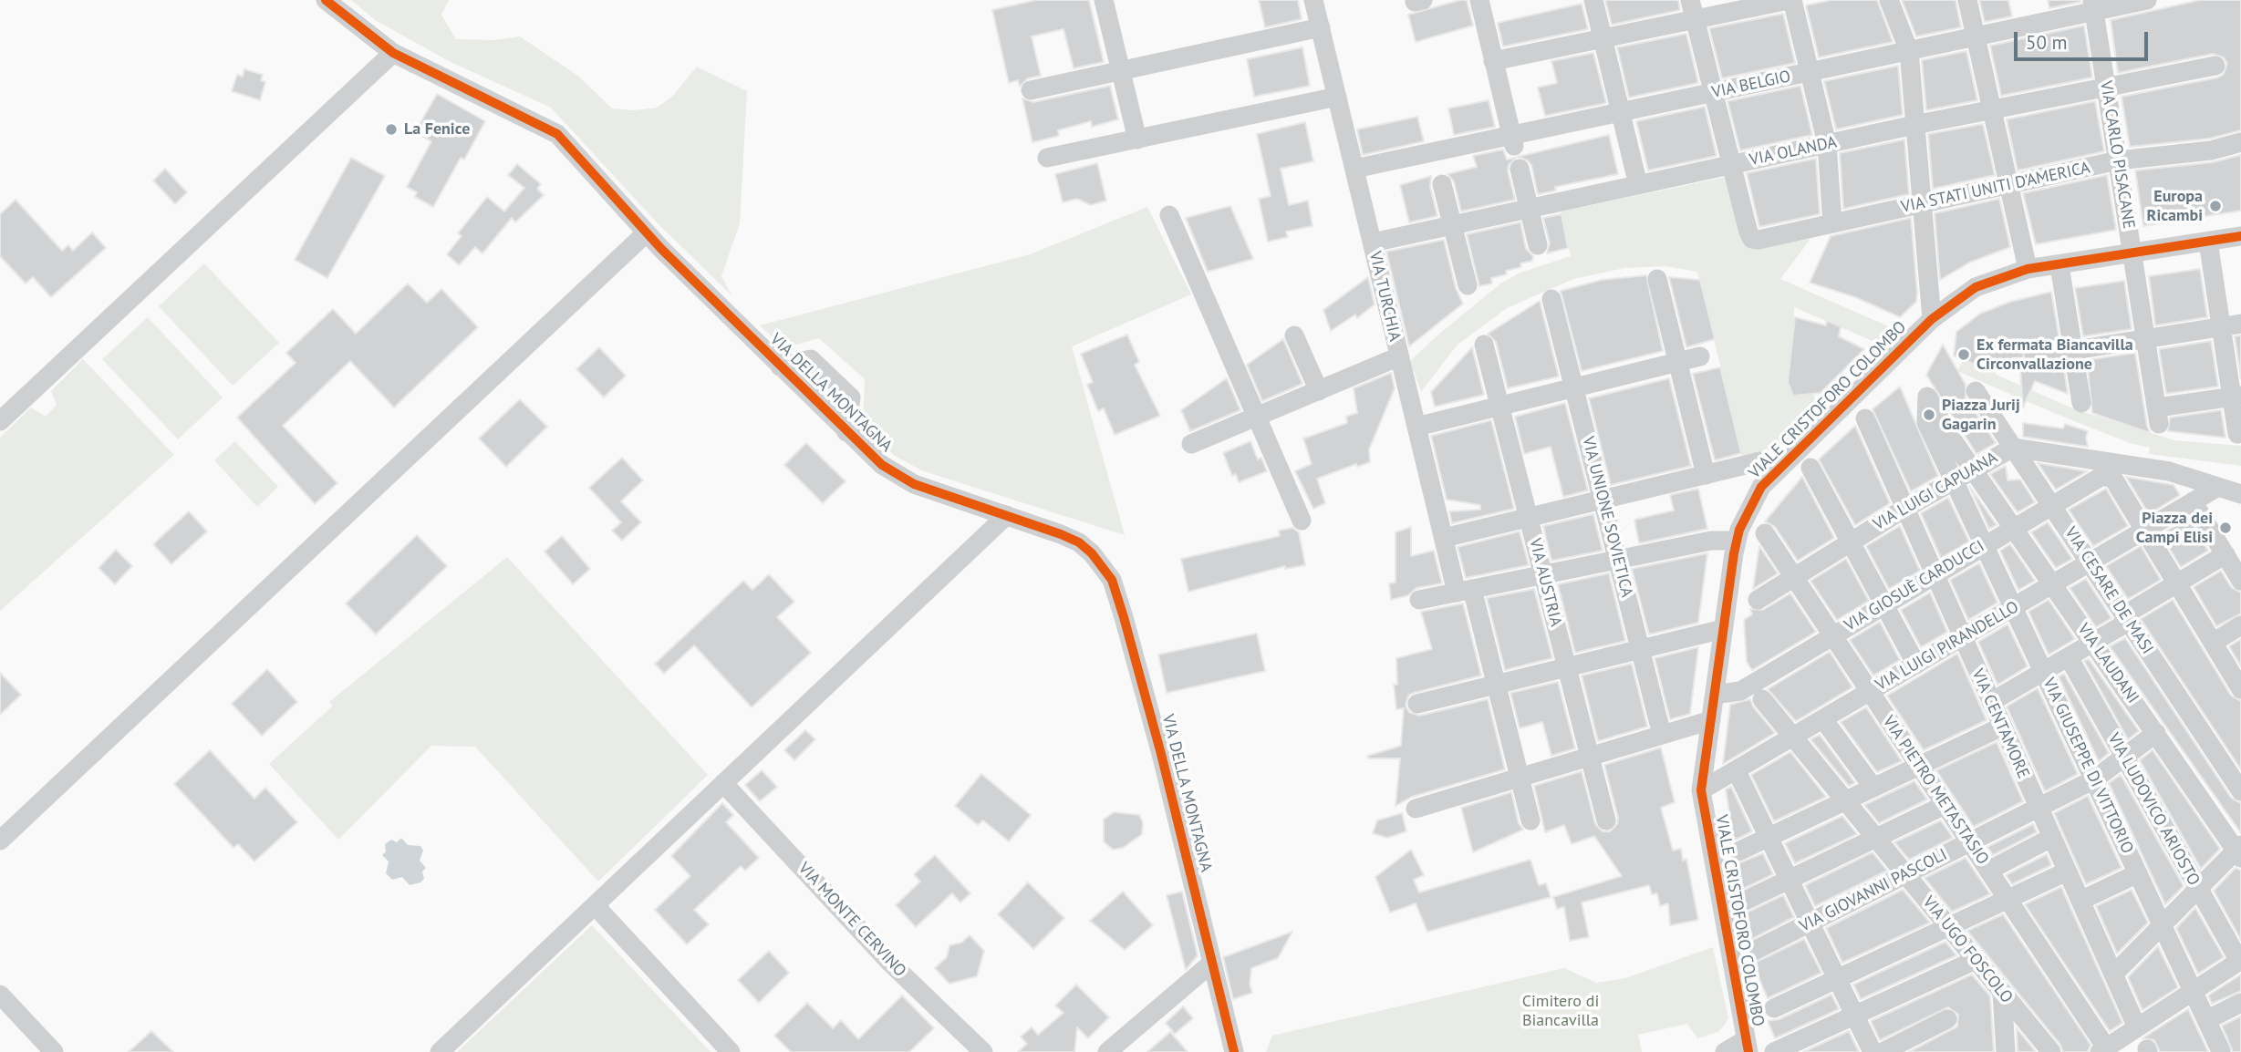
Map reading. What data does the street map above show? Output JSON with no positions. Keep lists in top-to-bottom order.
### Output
{
  "streets": {
    "street": [
      "VIA BELGIO",
      "VIA OLANDA",
      "VIA CARLO PISACANE",
      "VIA STATI UNITI D'AMERICA",
      "VIA TURCHIA",
      "VIA DELLA MONTAGNA",
      "VIALE CRISTOFORO COLOMBO",
      "VIA LUIGI CAPUANA",
      "VIA UNIONE SOVIETICA",
      "VIA AUSTRIA",
      "VIA GIOSUÈ CARDUCCI",
      "VIA CESARE DE MASI",
      "VIA LUIGI PIRANDELLO",
      "VIA LAUDANI",
      "VIA CENTAMORE",
      "VIA GIUSEPPE DI VITTORIO",
      "VIA PIETRO METASTASIO",
      "VIA LUDOVICO ARIOSTO",
      "VIA GIOVANNI PASCOLI",
      "VIA MONTE CERVINO",
      "VIA UGO FOSCOLO"
    ]
  },
  "crossings": [
    ["VIA BELGIO", "VIA CARLO PISACANE"],
    ["VIA BELGIO", "VIA TURCHIA"],
    ["VIA OLANDA", "VIA CARLO PISACANE"],
    ["VIA OLANDA", "VIA STATI UNITI D'AMERICA"],
    ["VIA OLANDA", "VIA TURCHIA"],
    ["VIA CARLO PISACANE", "VIA STATI UNITI D'AMERICA"],
    ["VIA CARLO PISACANE", "VIALE CRISTOFORO COLOMBO"],
    ["VIALE CRISTOFORO COLOMBO", "VIA GIOSUÈ CARDUCCI"],
    ["VIALE CRISTOFORO COLOMBO", "VIA LUIGI PIRANDELLO"],
    ["VIA LUIGI CAPUANA", "VIA CESARE DE MASI"],
    ["VIA LUIGI CAPUANA", "VIA LUIGI PIRANDELLO"],
    ["VIA LUIGI CAPUANA", "VIA LAUDANI"],
    ["VIA LUIGI CAPUANA", "VIA CENTAMORE"],
    ["VIA LUIGI CAPUANA", "VIA GIUSEPPE DI VITTORIO"],
    ["VIA LUIGI CAPUANA", "VIA PIETRO METASTASIO"],
    ["VIA GIOSUÈ CARDUCCI", "VIA CESARE DE MASI"],
    ["VIA GIOSUÈ CARDUCCI", "VIA LUIGI PIRANDELLO"],
    ["VIA GIOSUÈ CARDUCCI", "VIA LAUDANI"],
    ["VIA GIOSUÈ CARDUCCI", "VIA CENTAMORE"],
    ["VIA GIOSUÈ CARDUCCI", "VIA GIUSEPPE DI VITTORIO"],
    ["VIA GIOSUÈ CARDUCCI", "VIA PIETRO METASTASIO"],
    ["VIA CESARE DE MASI", "VIA LUIGI PIRANDELLO"],
    ["VIA LUIGI PIRANDELLO", "VIA LAUDANI"],
    ["VIA LUIGI PIRANDELLO", "VIA CENTAMORE"],
    ["VIA LUIGI PIRANDELLO", "VIA GIUSEPPE DI VITTORIO"],
    ["VIA LUIGI PIRANDELLO", "VIA PIETRO METASTASIO"],
    ["VIA LUIGI PIRANDELLO", "VIA UGO FOSCOLO"],
    ["VIA LAUDANI", "VIA GIUSEPPE DI VITTORIO"],
    ["VIA LAUDANI", "VIA GIOVANNI PASCOLI"],
    ["VIA CENTAMORE", "VIA GIOVANNI PASCOLI"],
    ["VIA GIUSEPPE DI VITTORIO", "VIA GIOVANNI PASCOLI"],
    ["VIA PIETRO METASTASIO", "VIA GIOVANNI PASCOLI"],
    ["VIA LUDOVICO ARIOSTO", "VIA GIOVANNI PASCOLI"],
    ["VIA GIOVANNI PASCOLI", "VIA UGO FOSCOLO"]
  ],
  "parks": ["Cimitero di Biancavilla"],
  "places": [
    "La Fenice",
    "Europa Ricambi",
    "Ex fermata Biancavilla Circonvallazione",
    "Piazza Jurij Gagarin",
    "Piazza dei Campi Elisi"
  ],
  "scale_bar": "50 m"
}
